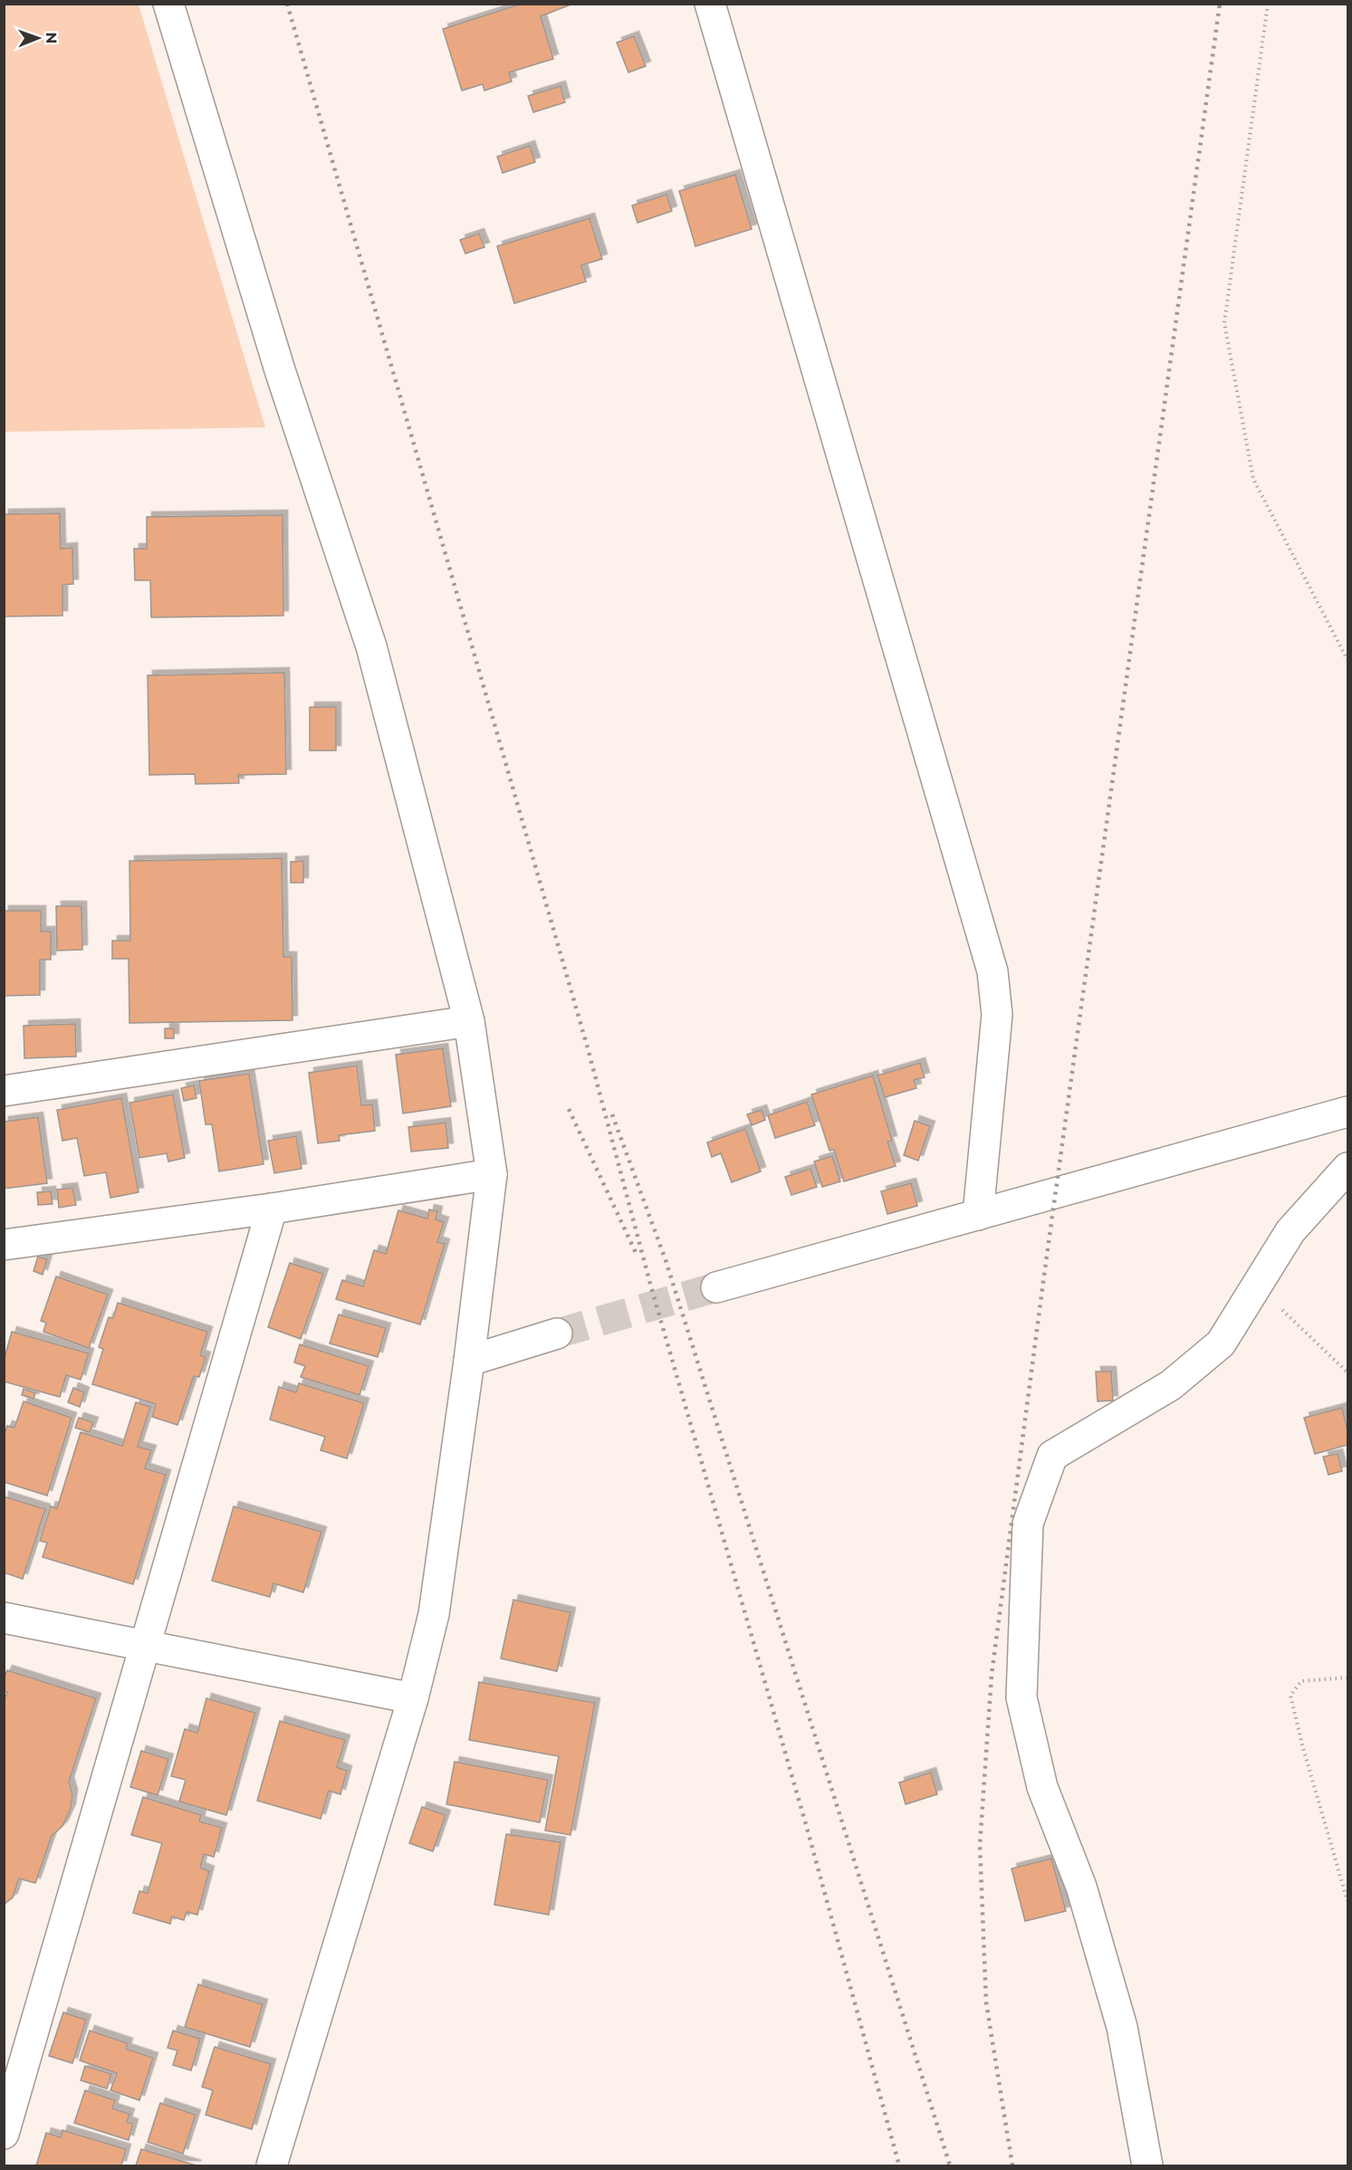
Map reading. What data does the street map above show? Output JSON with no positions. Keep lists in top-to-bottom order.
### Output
{
  "north": "right"
}
